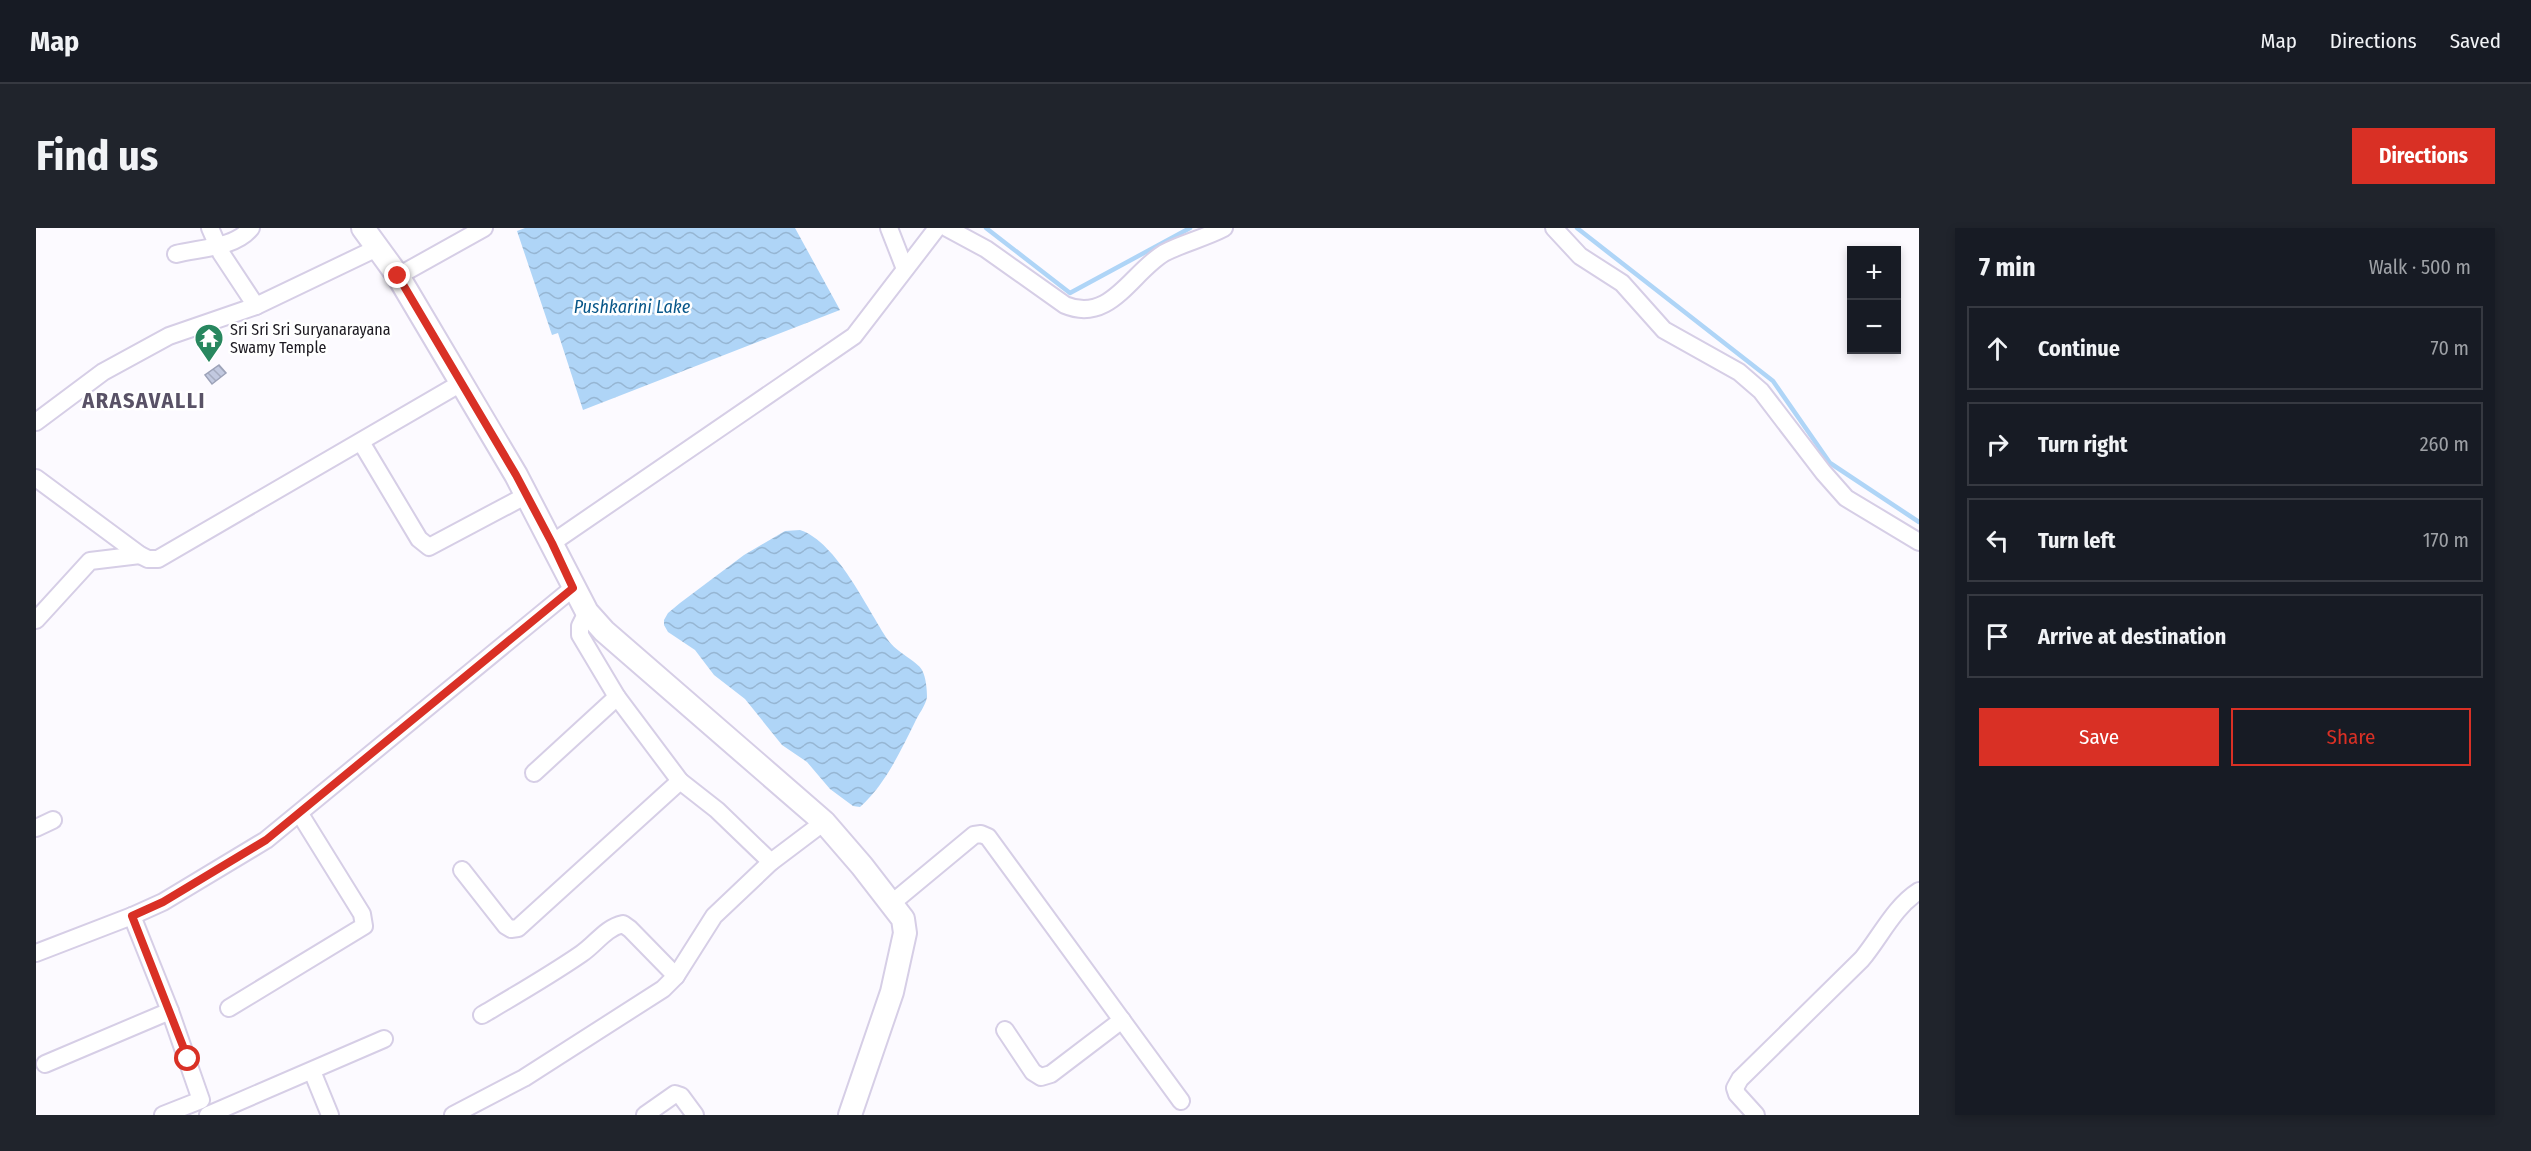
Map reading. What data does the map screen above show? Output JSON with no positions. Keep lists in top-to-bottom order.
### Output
{
  "districts": ["ARASAVALLI"],
  "water": ["Pushkarini Lake"],
  "places": {
    "temple": ["Sri Sri Sri Suryanarayana Swamy Temple"]
  },
  "page": {
    "header": "Map",
    "nav": ["Map", "Directions", "Saved"],
    "buttons": [
      "Directions",
      ["Save", "Share"]
    ],
    "title": "Find us",
    "heading": ["7 min", "Walk · 500 m"],
    "map_buttons": ["+", "−"],
    "list": [
      ["Continue", "70 m"],
      ["Turn right", "260 m"],
      ["Turn left", "170 m"],
      "Arrive at destination"
    ]
  }
}
